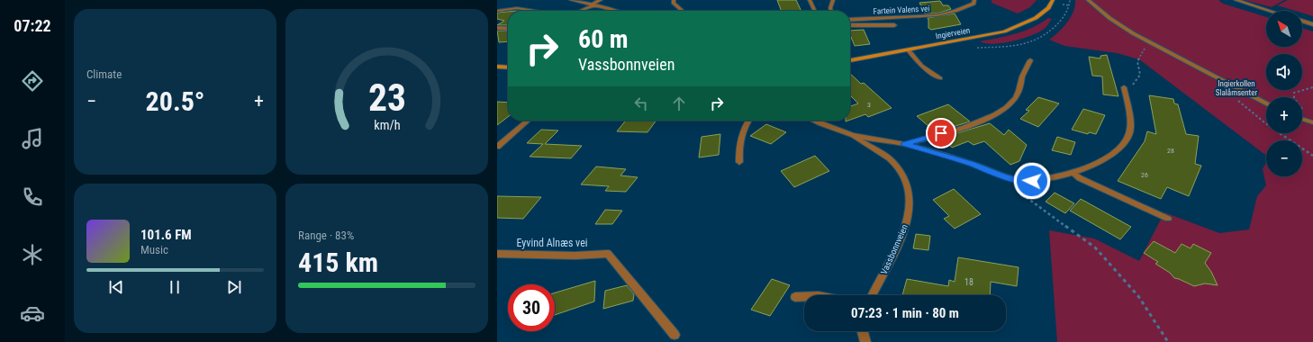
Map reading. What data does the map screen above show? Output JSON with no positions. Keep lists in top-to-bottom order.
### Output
{
  "streets": {
    "main road": ["Ingierveien"],
    "street": ["Fartein Valens vei", "Eyvind Alnæs vei", "Vassbonnveien"]
  },
  "parks": ["Ingierkollen Slalåmsenter"],
  "house_numbers": [
    "3",
    "28",
    "26",
    "18"
  ],
  "north": "top left",
  "page": {
    "tabs": "07:22",
    "tile": [
      "Climate",
      ["Range · 83%", "415 km"]
    ],
    "map_buttons": ["+", "−"],
    "turn": ["60 m", "Vassbonnveien"],
    "heat": ["−", "20.5°", "+"],
    "song": ["101.6 FM", "Music"],
    "limit": "30",
    "trip": "07:23 · 1 min · 80 m",
    "gauge": ["23", "km/h"]
  }
}
